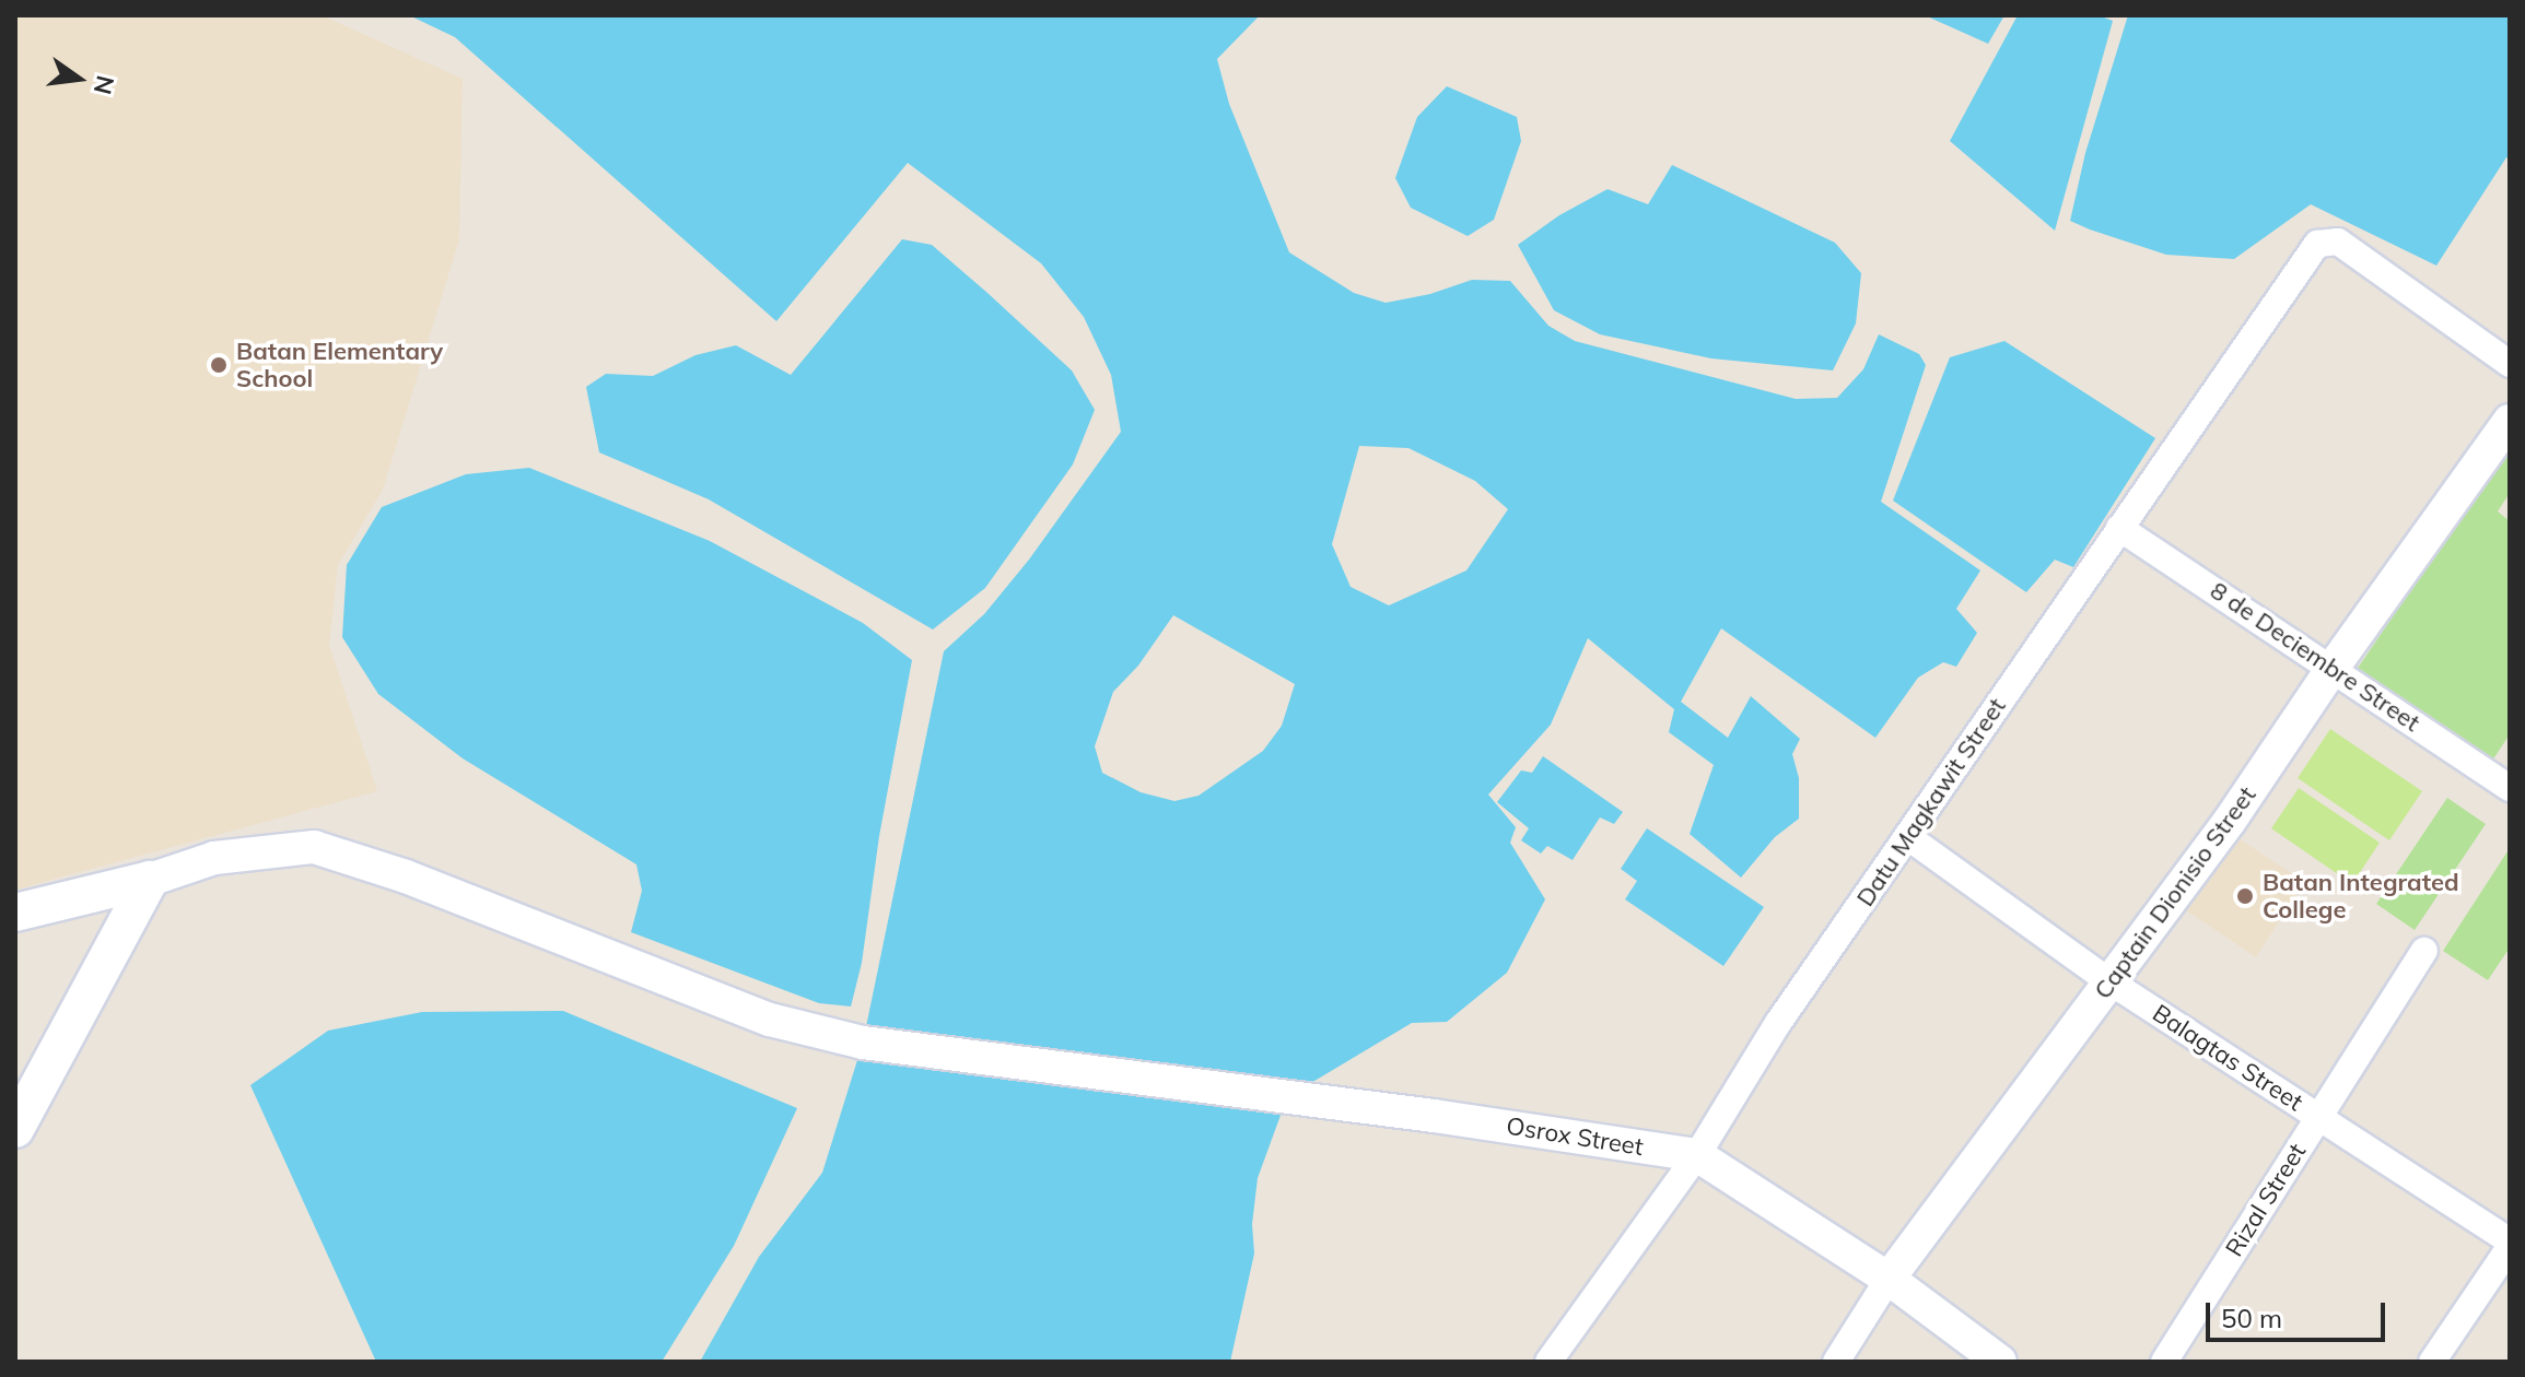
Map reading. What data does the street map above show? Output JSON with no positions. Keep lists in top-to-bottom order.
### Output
{
  "streets": {
    "street": [
      "8 de Deciembre Street",
      "Datu Magkawit Street",
      "Captain Dionisio Street",
      "Balagtas Street",
      "Osrox Street",
      "Rizal Street"
    ]
  },
  "crossings": [
    ["8 de Deciembre Street", "Datu Magkawit Street"],
    ["8 de Deciembre Street", "Captain Dionisio Street"],
    ["Datu Magkawit Street", "Balagtas Street"],
    ["Datu Magkawit Street", "Osrox Street"],
    ["Captain Dionisio Street", "Balagtas Street"],
    ["Captain Dionisio Street", "Osrox Street"],
    ["Balagtas Street", "Rizal Street"]
  ],
  "places": ["Batan Elementary School", "Batan Integrated College"],
  "scale_bar": "50 m",
  "north": "right"
}
